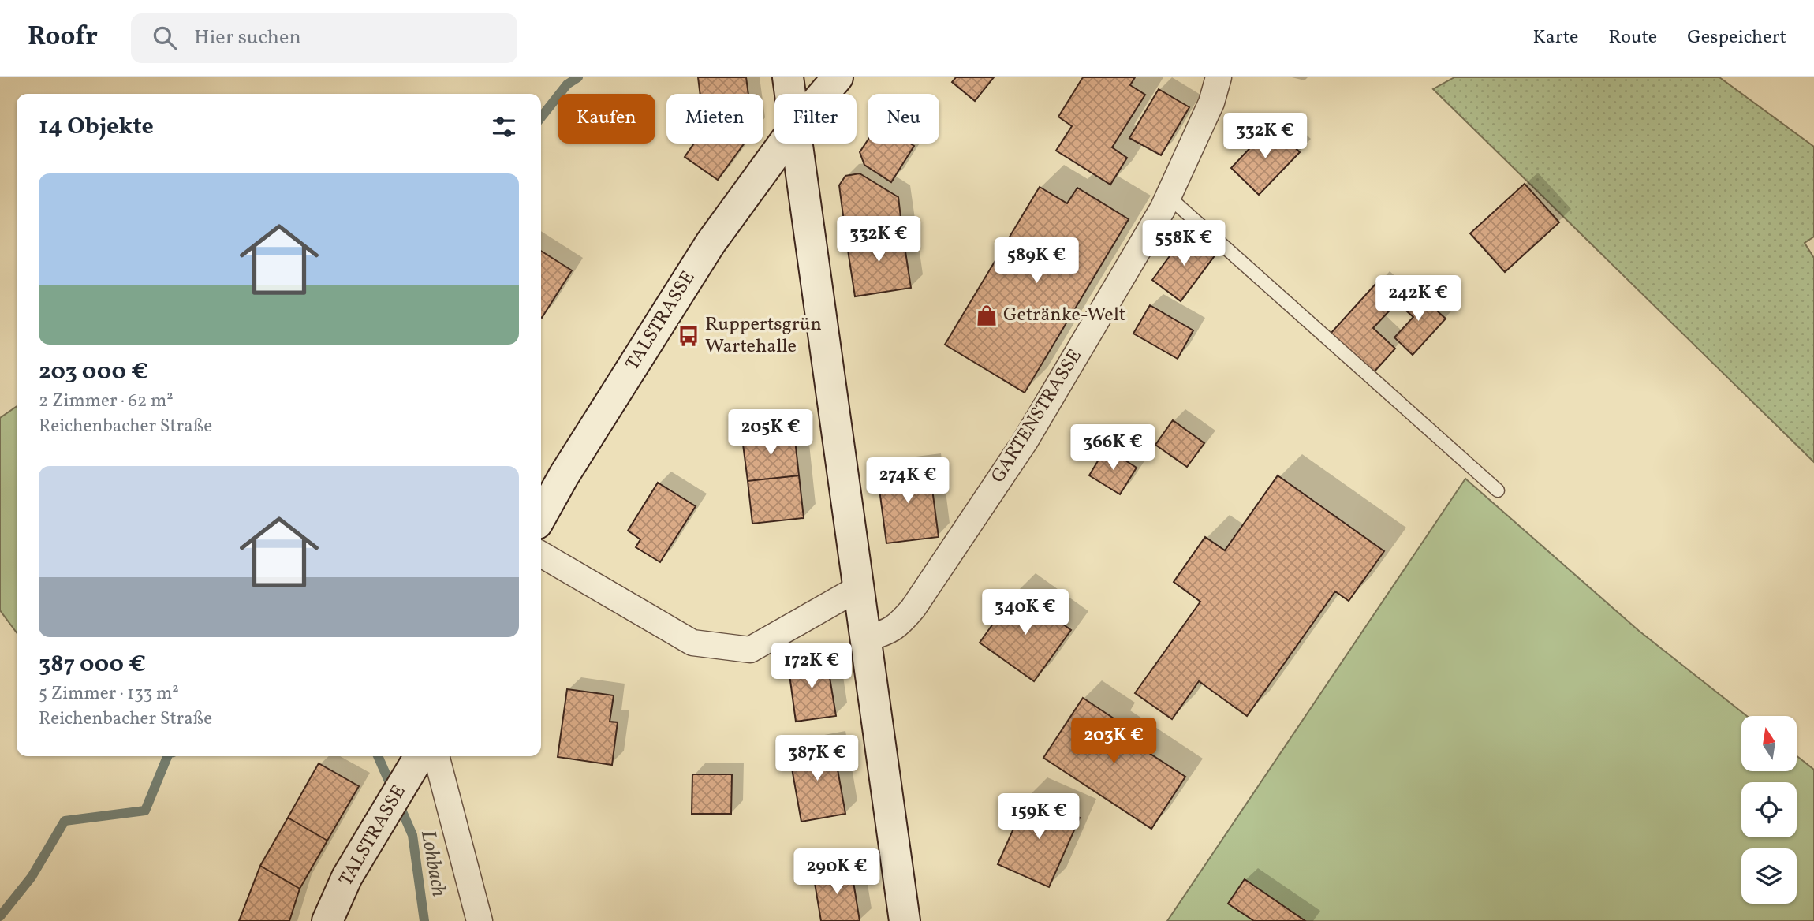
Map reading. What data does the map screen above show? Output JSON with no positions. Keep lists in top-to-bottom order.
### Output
{
  "streets": {
    "street": ["TALSTRASSE", "GARTENSTRASSE"]
  },
  "water": ["Lohbach"],
  "places": {
    "shop": ["Getränke-Welt"],
    "bus stop": ["Ruppertsgrün Wartehalle"]
  },
  "north": "top",
  "page": {
    "header": "Roofr",
    "search": "Hier suchen",
    "nav": ["Karte", "Route", "Gespeichert"],
    "chip": [
      "Kaufen",
      "Mieten",
      "Filter",
      "Neu"
    ],
    "heading": "14 Objekte",
    "price": [
      "332K €",
      "332K €",
      "558K €",
      "589K €",
      "242K €",
      "205K €",
      "366K €",
      "274K €",
      "340K €",
      "172K €",
      "203K €",
      "387K €",
      "159K €",
      "290K €"
    ],
    "list": [
      {
        "name": "203 000 €",
        "note": "2 Zimmer · 62 m² · Reichenbacher Straße"
      },
      {
        "name": "387 000 €",
        "note": "5 Zimmer · 133 m² · Reichenbacher Straße"
      }
    ]
  }
}
